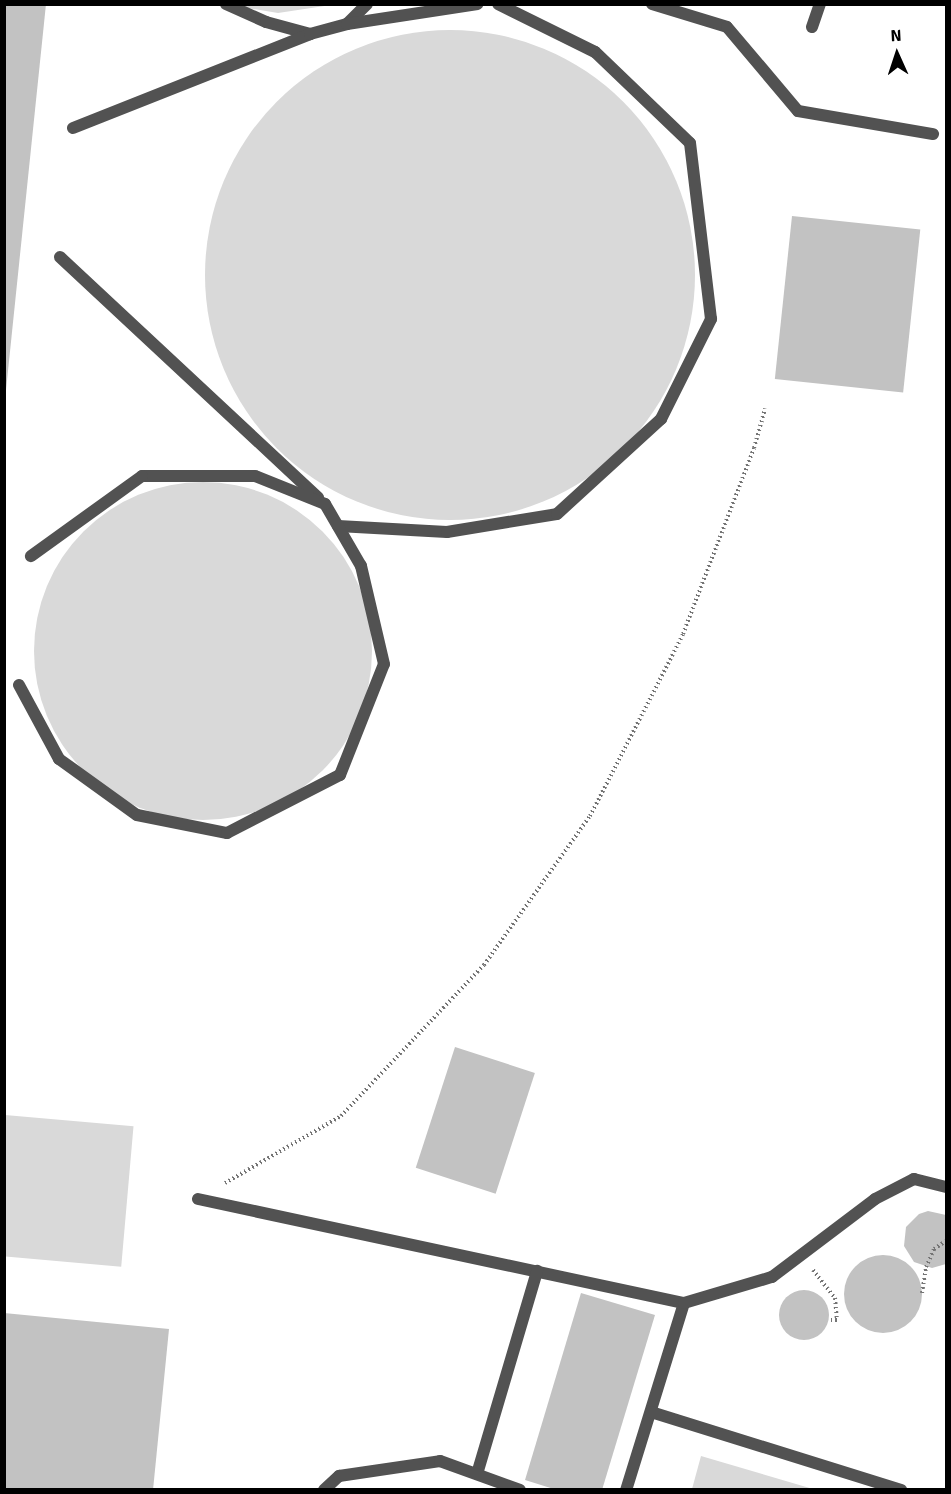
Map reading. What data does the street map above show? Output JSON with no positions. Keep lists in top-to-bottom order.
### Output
{
  "north": "top"
}
